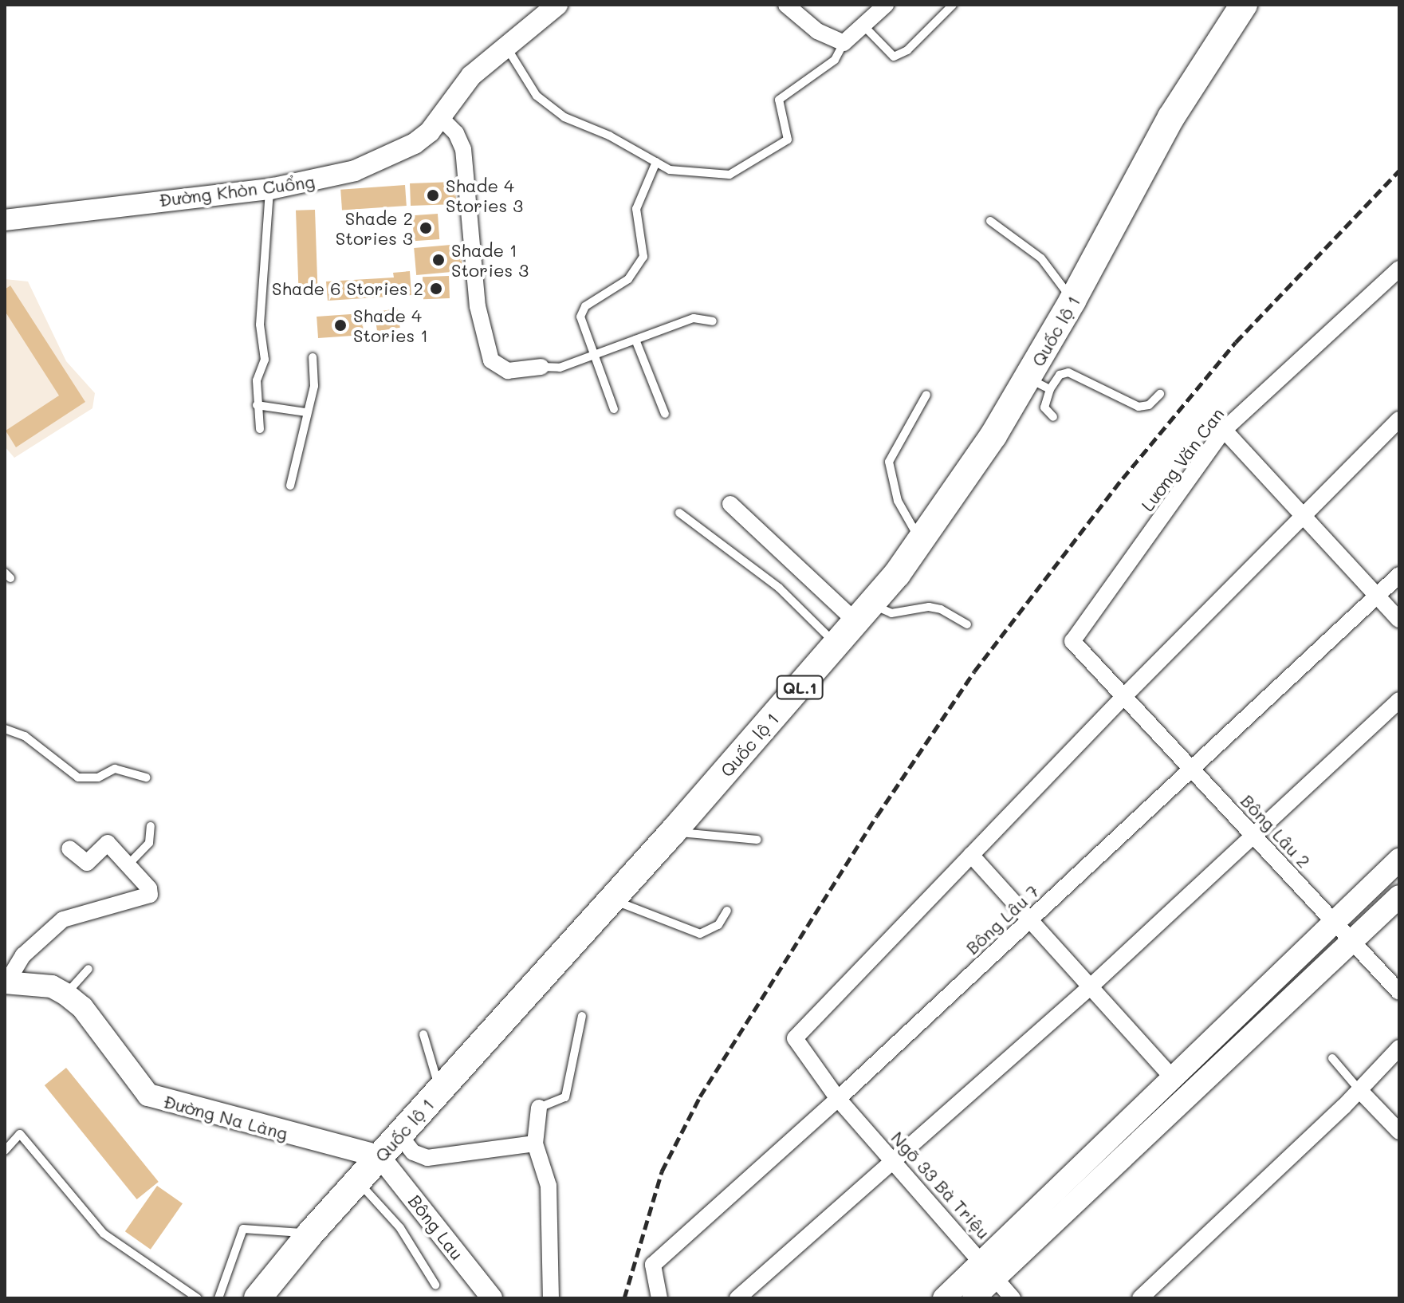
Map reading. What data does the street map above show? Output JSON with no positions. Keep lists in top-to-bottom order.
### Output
{
  "streets": {
    "highway": ["Quốc lộ 1", "QL.1"],
    "main road": ["Đường Na Làng"],
    "street": [
      "Đường Khòn Cuổng",
      "Lương Văn Can",
      "Bông Lâu 2",
      "Bông Lâu 7",
      "Ngõ 33 Bà Triệu",
      "Bông Lau"
    ]
  },
  "crossings": [
    ["Quốc lộ 1", "Đường Na Làng"],
    ["Quốc lộ 1", "Bông Lau"],
    ["Lương Văn Can", "Bông Lâu 2"],
    ["Bông Lâu 2", "Bông Lâu 7"],
    ["Bông Lâu 7", "Ngõ 33 Bà Triệu"],
    ["Đường Na Làng", "Bông Lau"]
  ],
  "places": [
    "Shade 4 Stories 3",
    "Shade 2 Stories 3",
    "Shade 1 Stories 3",
    "Shade 6 Stories 2",
    "Shade 4 Stories 1"
  ]
}
